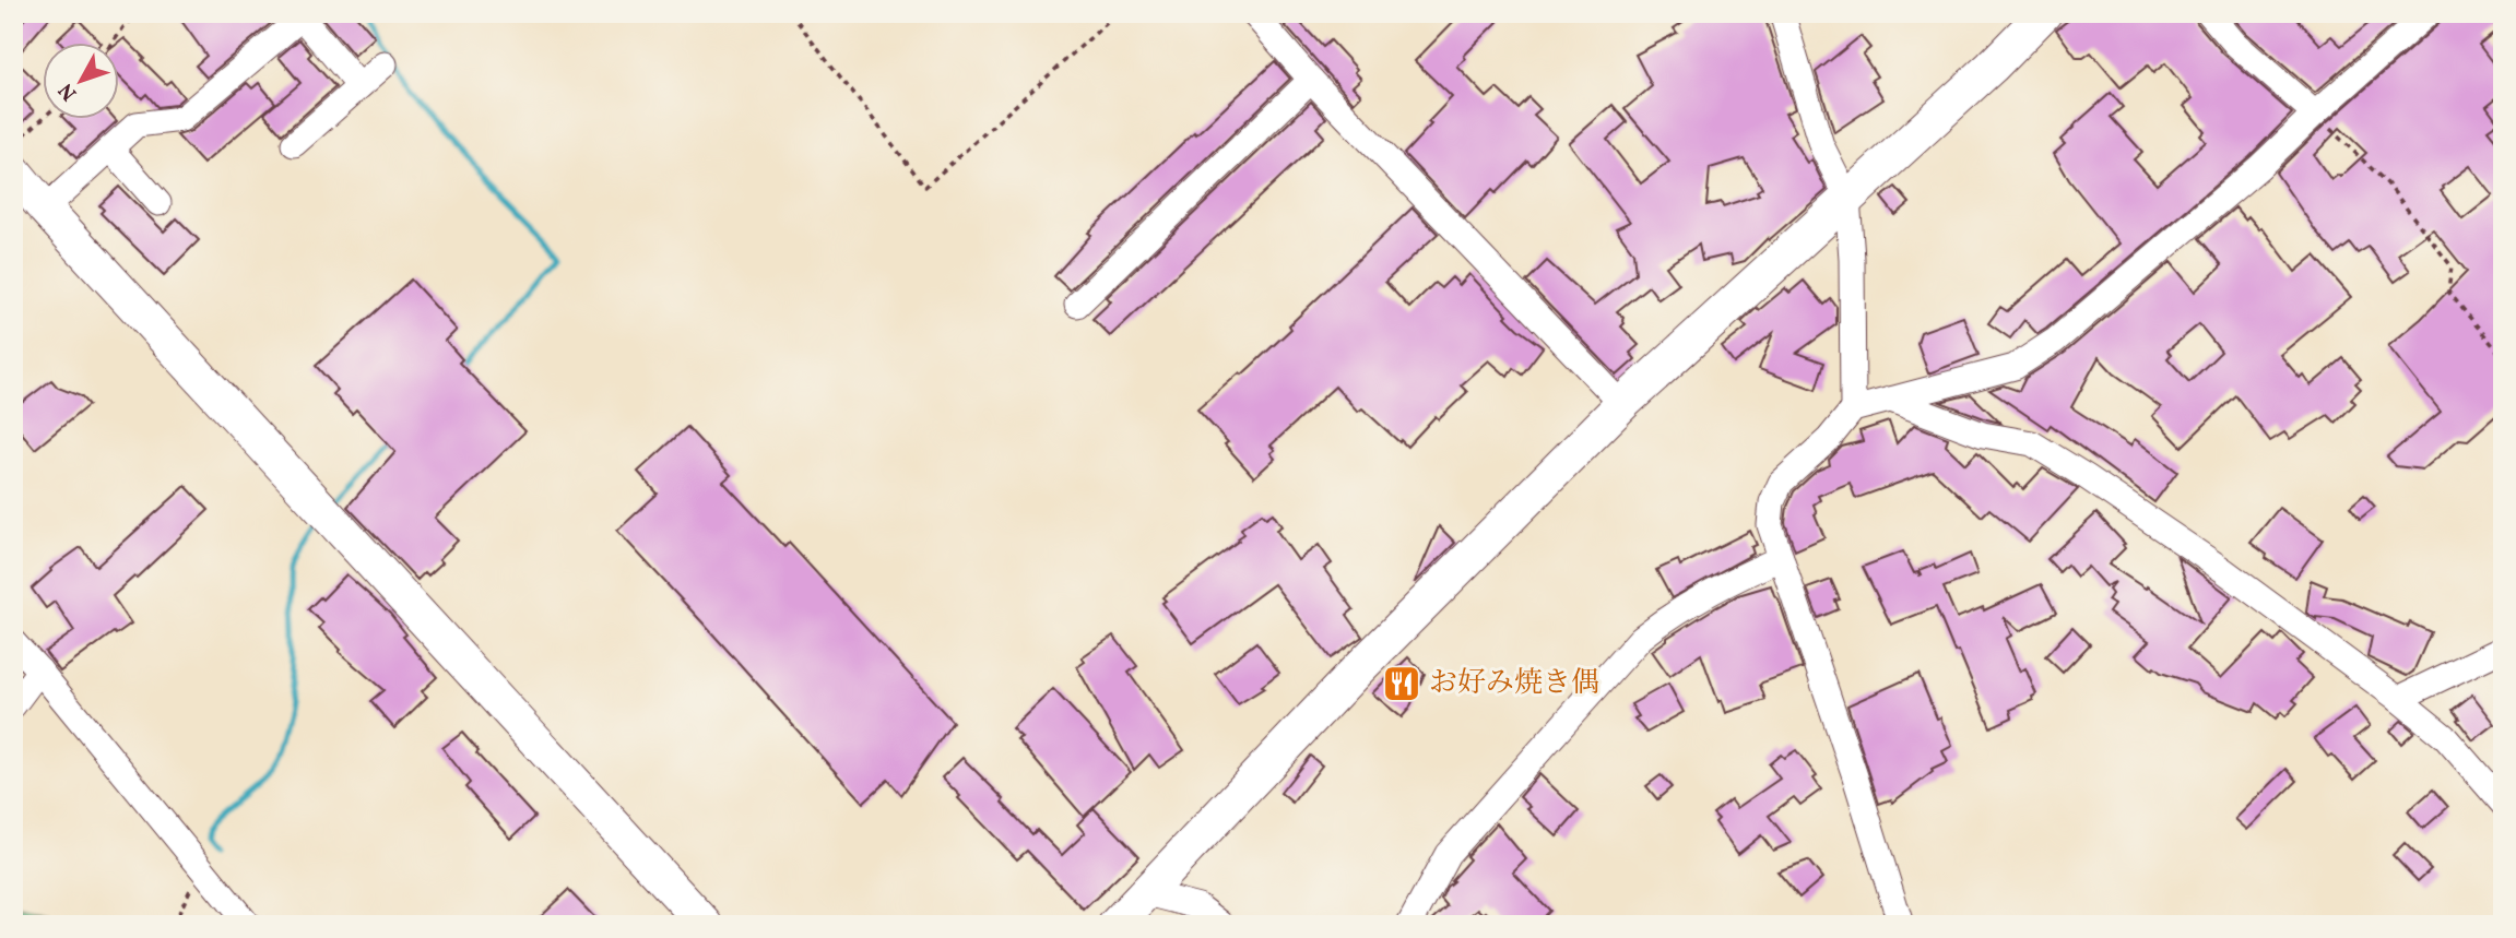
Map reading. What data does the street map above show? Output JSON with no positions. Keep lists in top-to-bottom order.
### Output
{
  "places": {
    "restaurant": ["お好み焼き偶"]
  },
  "north": "bottom left"
}
